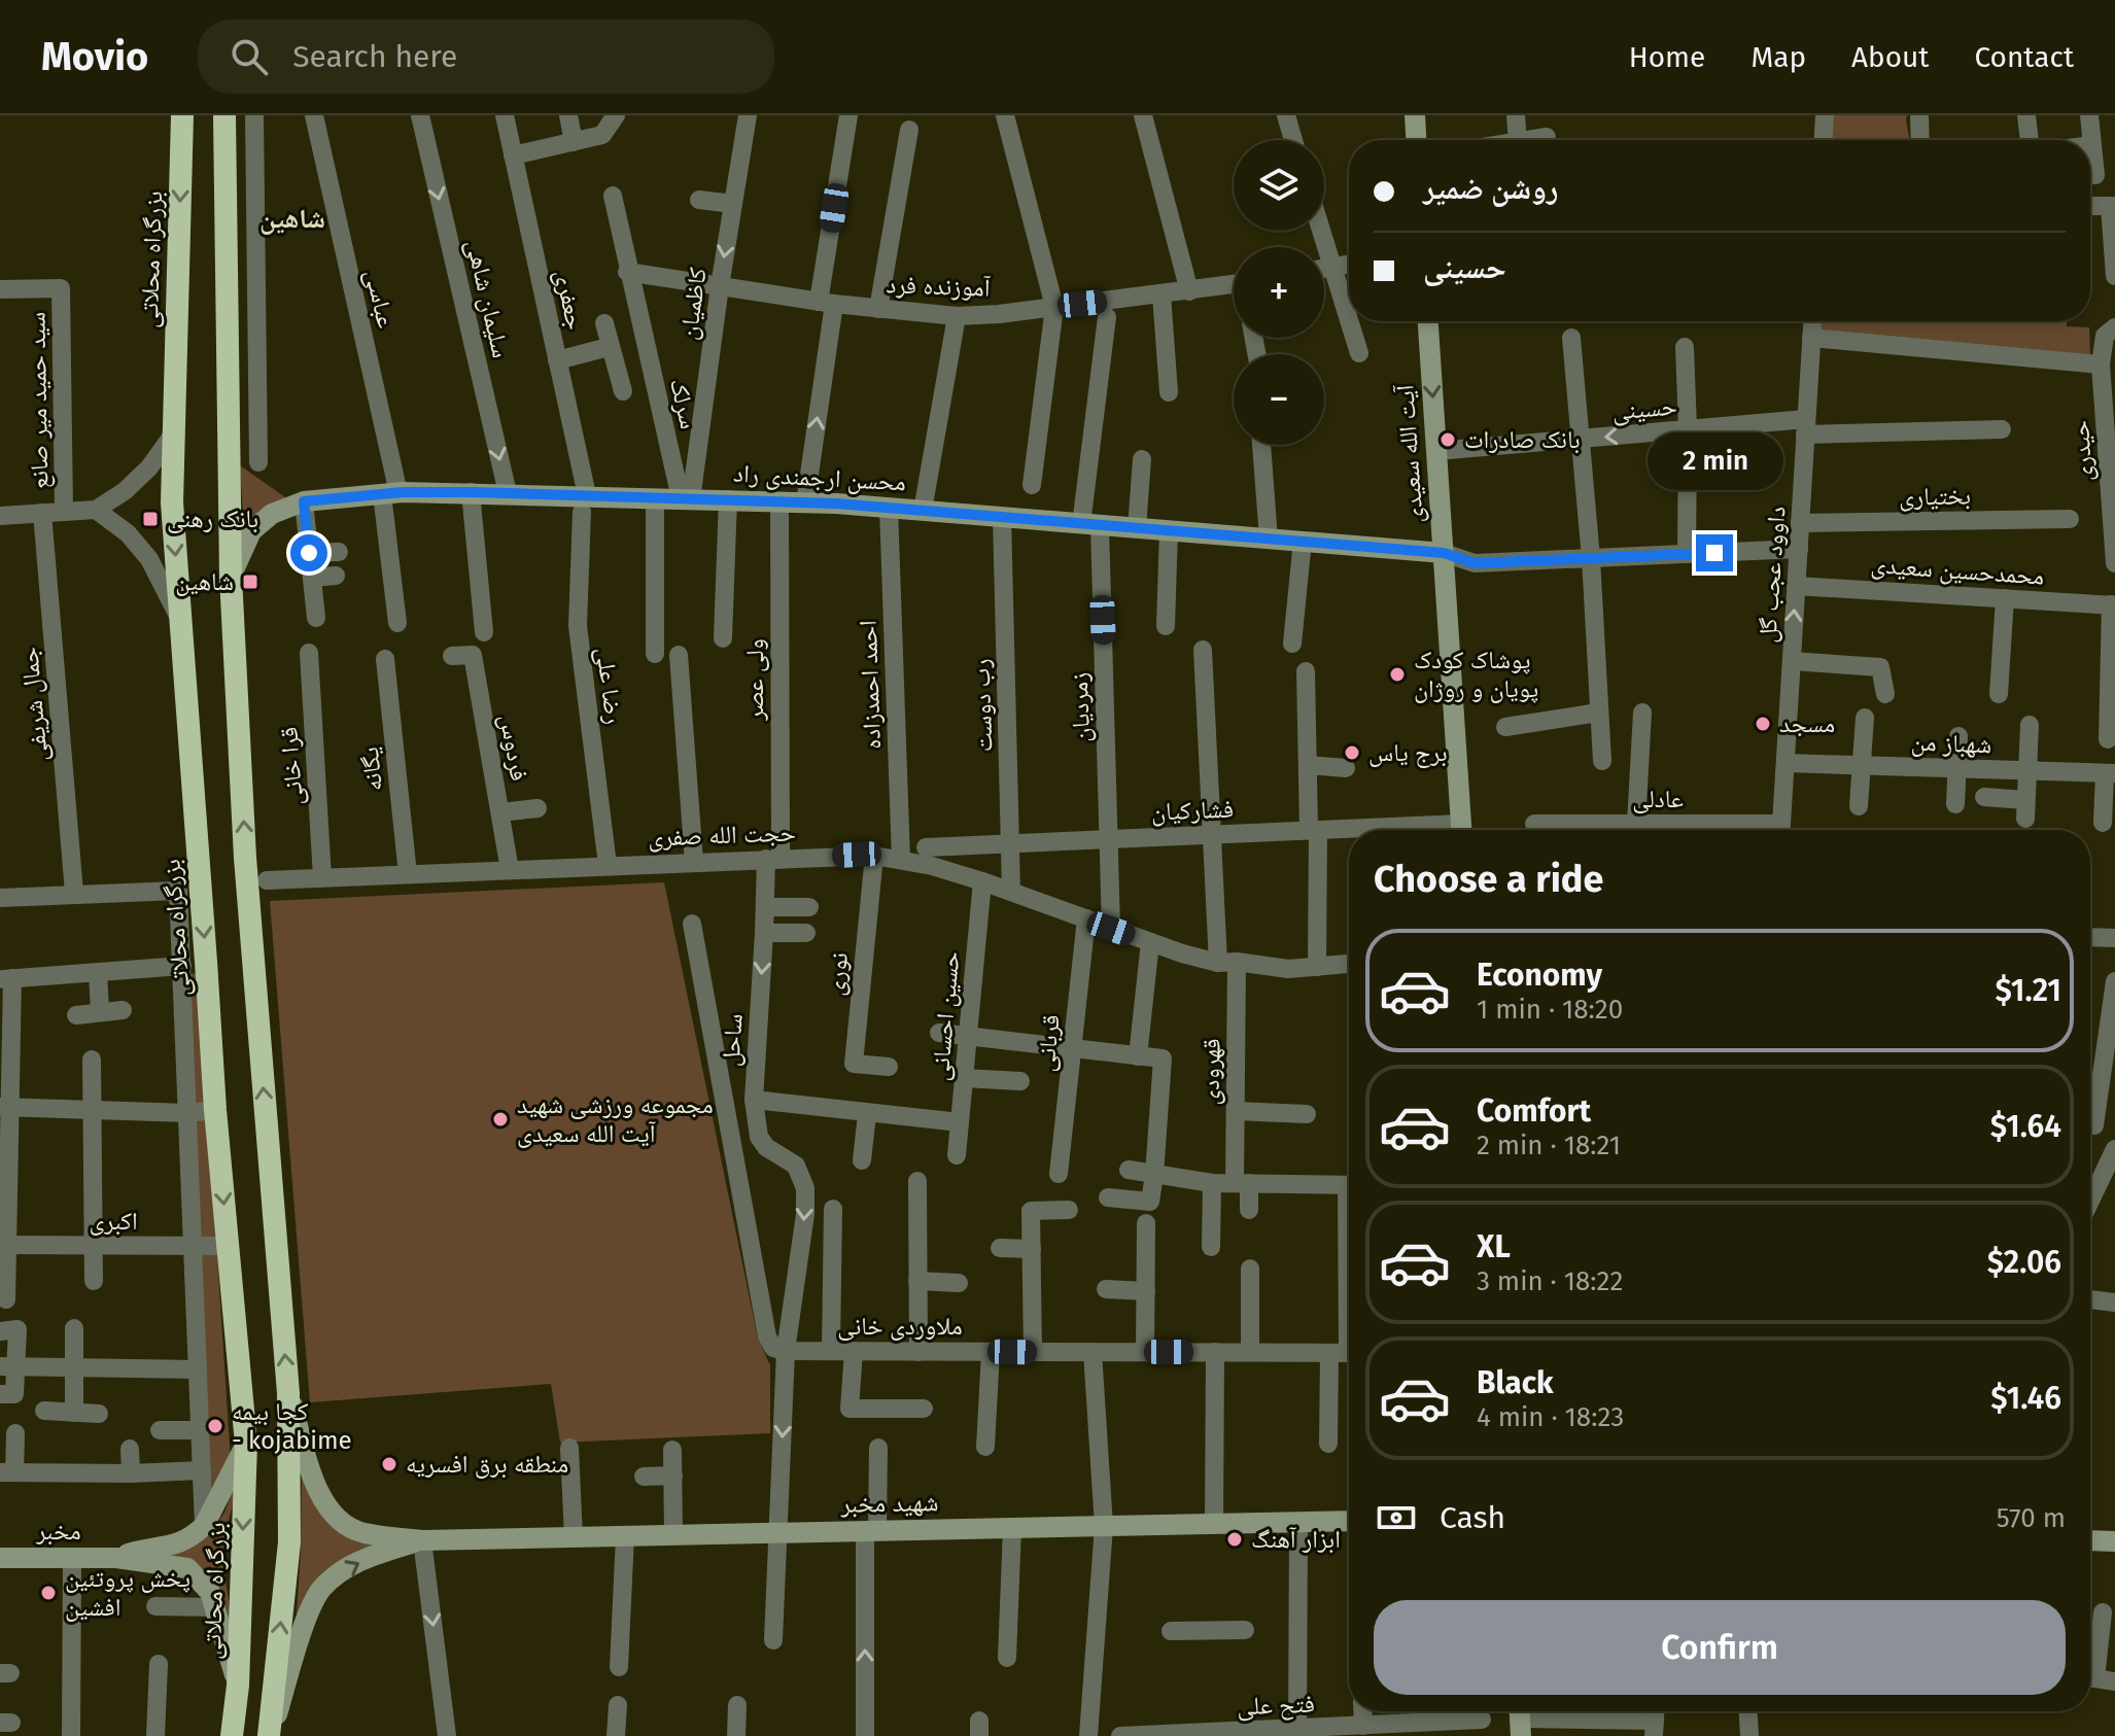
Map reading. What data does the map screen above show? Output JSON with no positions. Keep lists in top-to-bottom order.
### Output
{
  "streets": {
    "highway": ["بزرگراه محلاتی"],
    "main road": [
      "آیت الله سعیدی",
      "محسن ارجمندی راد",
      "شهید مخبر",
      "مخبر"
    ],
    "street": [
      "آموزنده فرد",
      "عباسی",
      "سلیمان شاهی",
      "جعفری",
      "کاظمیان",
      "سید حمید میر صانع",
      "سرلک",
      "حسینی",
      "حیدری",
      "بختیاری",
      "محمدحسین سعیدی",
      "داوود عجب گل",
      "ولی عصر",
      "احمد احمدزاده",
      "رضا علی",
      "جمال شریفی",
      "رب دوست",
      "زمردیان",
      "شهباز من",
      "فردوس",
      "قرا خانی",
      "یگانه",
      "عادلی",
      "فشارکیان",
      "حجت الله صفری",
      "نوری",
      "حسین احسانی",
      "ساحل",
      "قربانی",
      "قهرودی",
      "اکبری",
      "ملاوردی خانی",
      "فتح علی"
    ]
  },
  "crossings": [
    ["بزرگراه محلاتی", "اکبری"],
    ["آموزنده فرد", "کاظمیان"],
    ["آموزنده فرد", "سرلک"],
    ["عباسی", "محسن ارجمندی راد"],
    ["سلیمان شاهی", "محسن ارجمندی راد"],
    ["جعفری", "محسن ارجمندی راد"],
    ["جعفری", "رضا علی"],
    ["کاظمیان", "سرلک"],
    ["کاظمیان", "محسن ارجمندی راد"],
    ["سرلک", "محسن ارجمندی راد"],
    ["حسینی", "آیت الله سعیدی"],
    ["حسینی", "داوود عجب گل"],
    ["آیت الله سعیدی", "محسن ارجمندی راد"],
    ["محسن ارجمندی راد", "ولی عصر"],
    ["محسن ارجمندی راد", "احمد احمدزاده"],
    ["محسن ارجمندی راد", "رضا علی"],
    ["محسن ارجمندی راد", "رب دوست"],
    ["محسن ارجمندی راد", "زمردیان"],
    ["بختیاری", "داوود عجب گل"],
    ["محمدحسین سعیدی", "داوود عجب گل"],
    ["داوود عجب گل", "شهباز من"],
    ["ولی عصر", "حجت الله صفری"],
    ["ولی عصر", "ساحل"],
    ["احمد احمدزاده", "حجت الله صفری"],
    ["رضا علی", "حجت الله صفری"],
    ["رب دوست", "فشارکیان"],
    ["رب دوست", "حجت الله صفری"],
    ["زمردیان", "فشارکیان"],
    ["زمردیان", "حجت الله صفری"],
    ["فردوس", "حجت الله صفری"],
    ["قرا خانی", "حجت الله صفری"],
    ["یگانه", "حجت الله صفری"],
    ["فشارکیان", "قهرودی"],
    ["حجت الله صفری", "نوری"],
    ["حجت الله صفری", "حسین احسانی"],
    ["حجت الله صفری", "ساحل"],
    ["حجت الله صفری", "قربانی"],
    ["حجت الله صفری", "قهرودی"],
    ["ساحل", "ملاوردی خانی"],
    ["ساحل", "شهید مخبر"]
  ],
  "one_way": ["سلیمان شاهی"],
  "districts": ["شاهین"],
  "places": {
    "other": [
      "بانک صادرات",
      "پوشاک کودک پویان و روژان",
      "مسجد",
      "برج یاس",
      "مجموعه ورزشی شهید آیت‌ الله سعیدی",
      "کجا بیمه - kojabime",
      "منطقه برق افسریه",
      "ابزار آهنگ",
      "پخش پروتئین افشین"
    ],
    "transit": ["بانک رهنی", "شاهین"]
  },
  "page": {
    "header": "Movio",
    "search": "Search here",
    "nav": [
      "Home",
      "Map",
      "About",
      "Contact"
    ],
    "map_buttons": ["+", "−"],
    "banner": ["روشن ضمیر", "حسینی"],
    "bubble": "2 min",
    "heading": "Choose a ride",
    "list": [
      {
        "name": "Economy",
        "note": "1 min · 18:20",
        "value": "$1.21"
      },
      {
        "name": "Comfort",
        "note": "2 min · 18:21",
        "value": "$1.64"
      },
      {
        "name": "XL",
        "note": "3 min · 18:22",
        "value": "$2.06"
      },
      {
        "name": "Black",
        "note": "4 min · 18:23",
        "value": "$1.46"
      }
    ],
    "pay": ["Cash", "570 m"],
    "buttons": "Confirm"
  }
}
